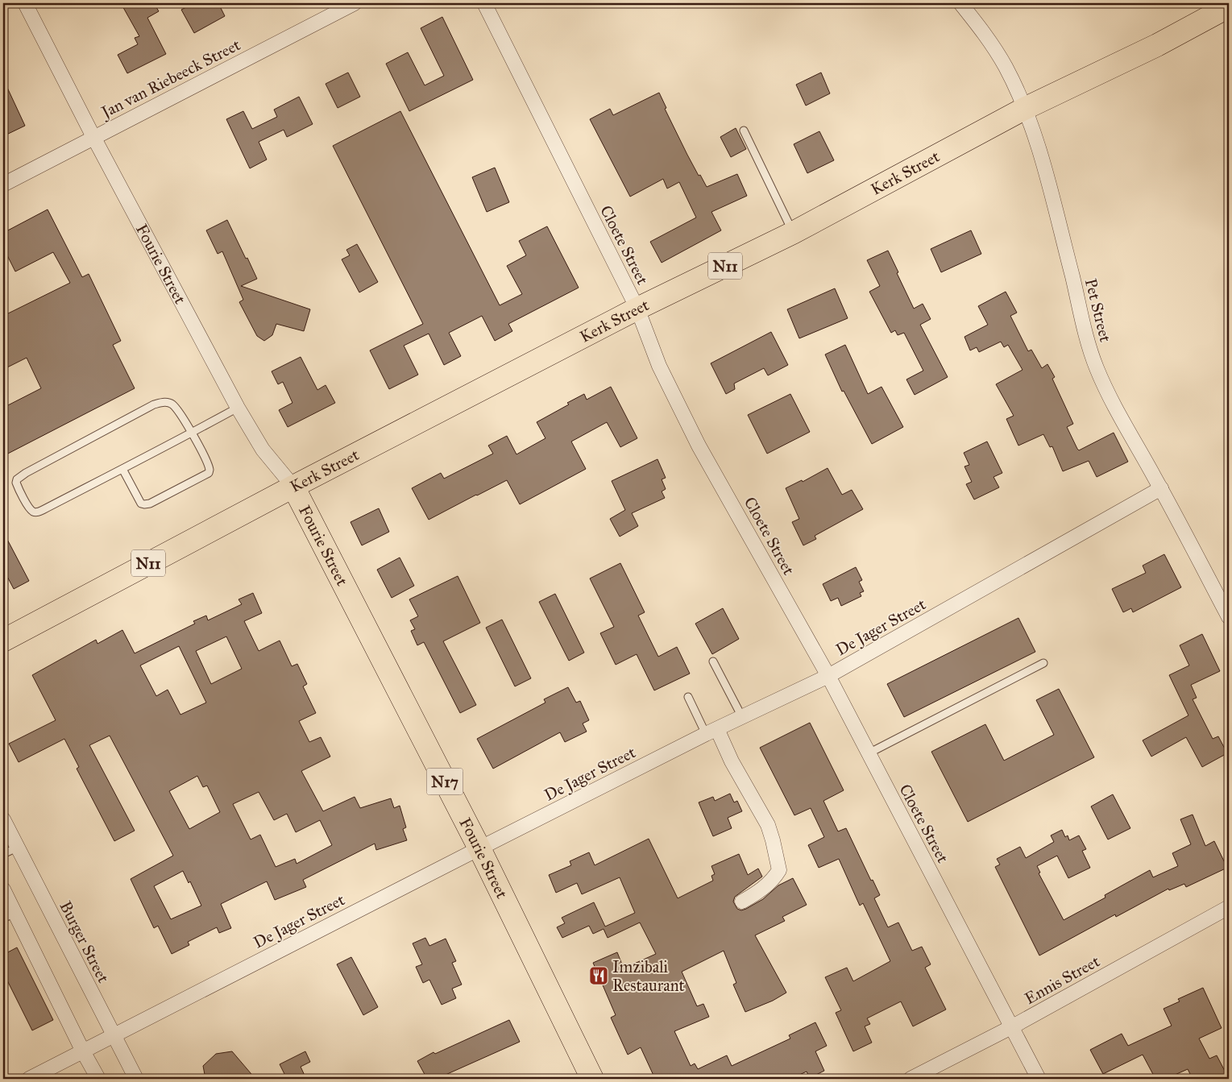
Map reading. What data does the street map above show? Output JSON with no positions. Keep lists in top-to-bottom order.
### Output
{
  "streets": {
    "highway": [
      "Kerk Street",
      "Fourie Street",
      "N11",
      "N17"
    ],
    "street": [
      "Jan van Riebeeck Street",
      "Cloete Street",
      "Pet Street",
      "De Jager Street",
      "Burger Street",
      "Ennis Street"
    ]
  },
  "crossings": [
    ["Jan van Riebeeck Street", "Fourie Street"],
    ["Kerk Street", "Cloete Street"],
    ["Kerk Street", "Fourie Street"],
    ["Kerk Street", "Pet Street"],
    ["Cloete Street", "De Jager Street"],
    ["Cloete Street", "Ennis Street"],
    ["Fourie Street", "De Jager Street"],
    ["Pet Street", "De Jager Street"],
    ["De Jager Street", "Burger Street"]
  ],
  "places": {
    "restaurant": ["Imzibali Restaurant"]
  }
}
